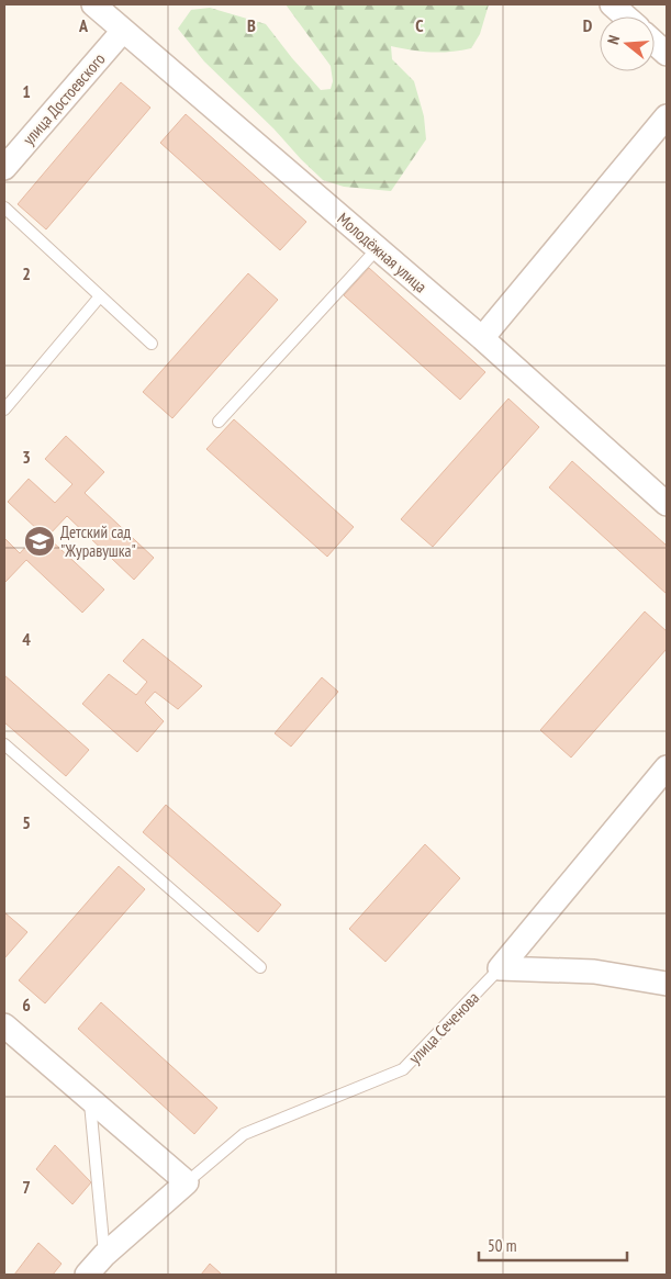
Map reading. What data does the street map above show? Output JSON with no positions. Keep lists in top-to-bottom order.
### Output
{
  "streets": {
    "street": ["улица Достоевского", "Молодёжная улица", "улица Сеченова"]
  },
  "crossings": [
    ["улица Достоевского", "Молодёжная улица"]
  ],
  "places": {
    "school or university": ["Детский сад \"Журавушка\""]
  },
  "scale_bar": "50 m",
  "north": "left",
  "grid": {
    "columns": [
      "A",
      "B",
      "C",
      "D"
    ],
    "rows": [
      "1",
      "2",
      "3",
      "4",
      "5",
      "6",
      "7"
    ]
  }
}
